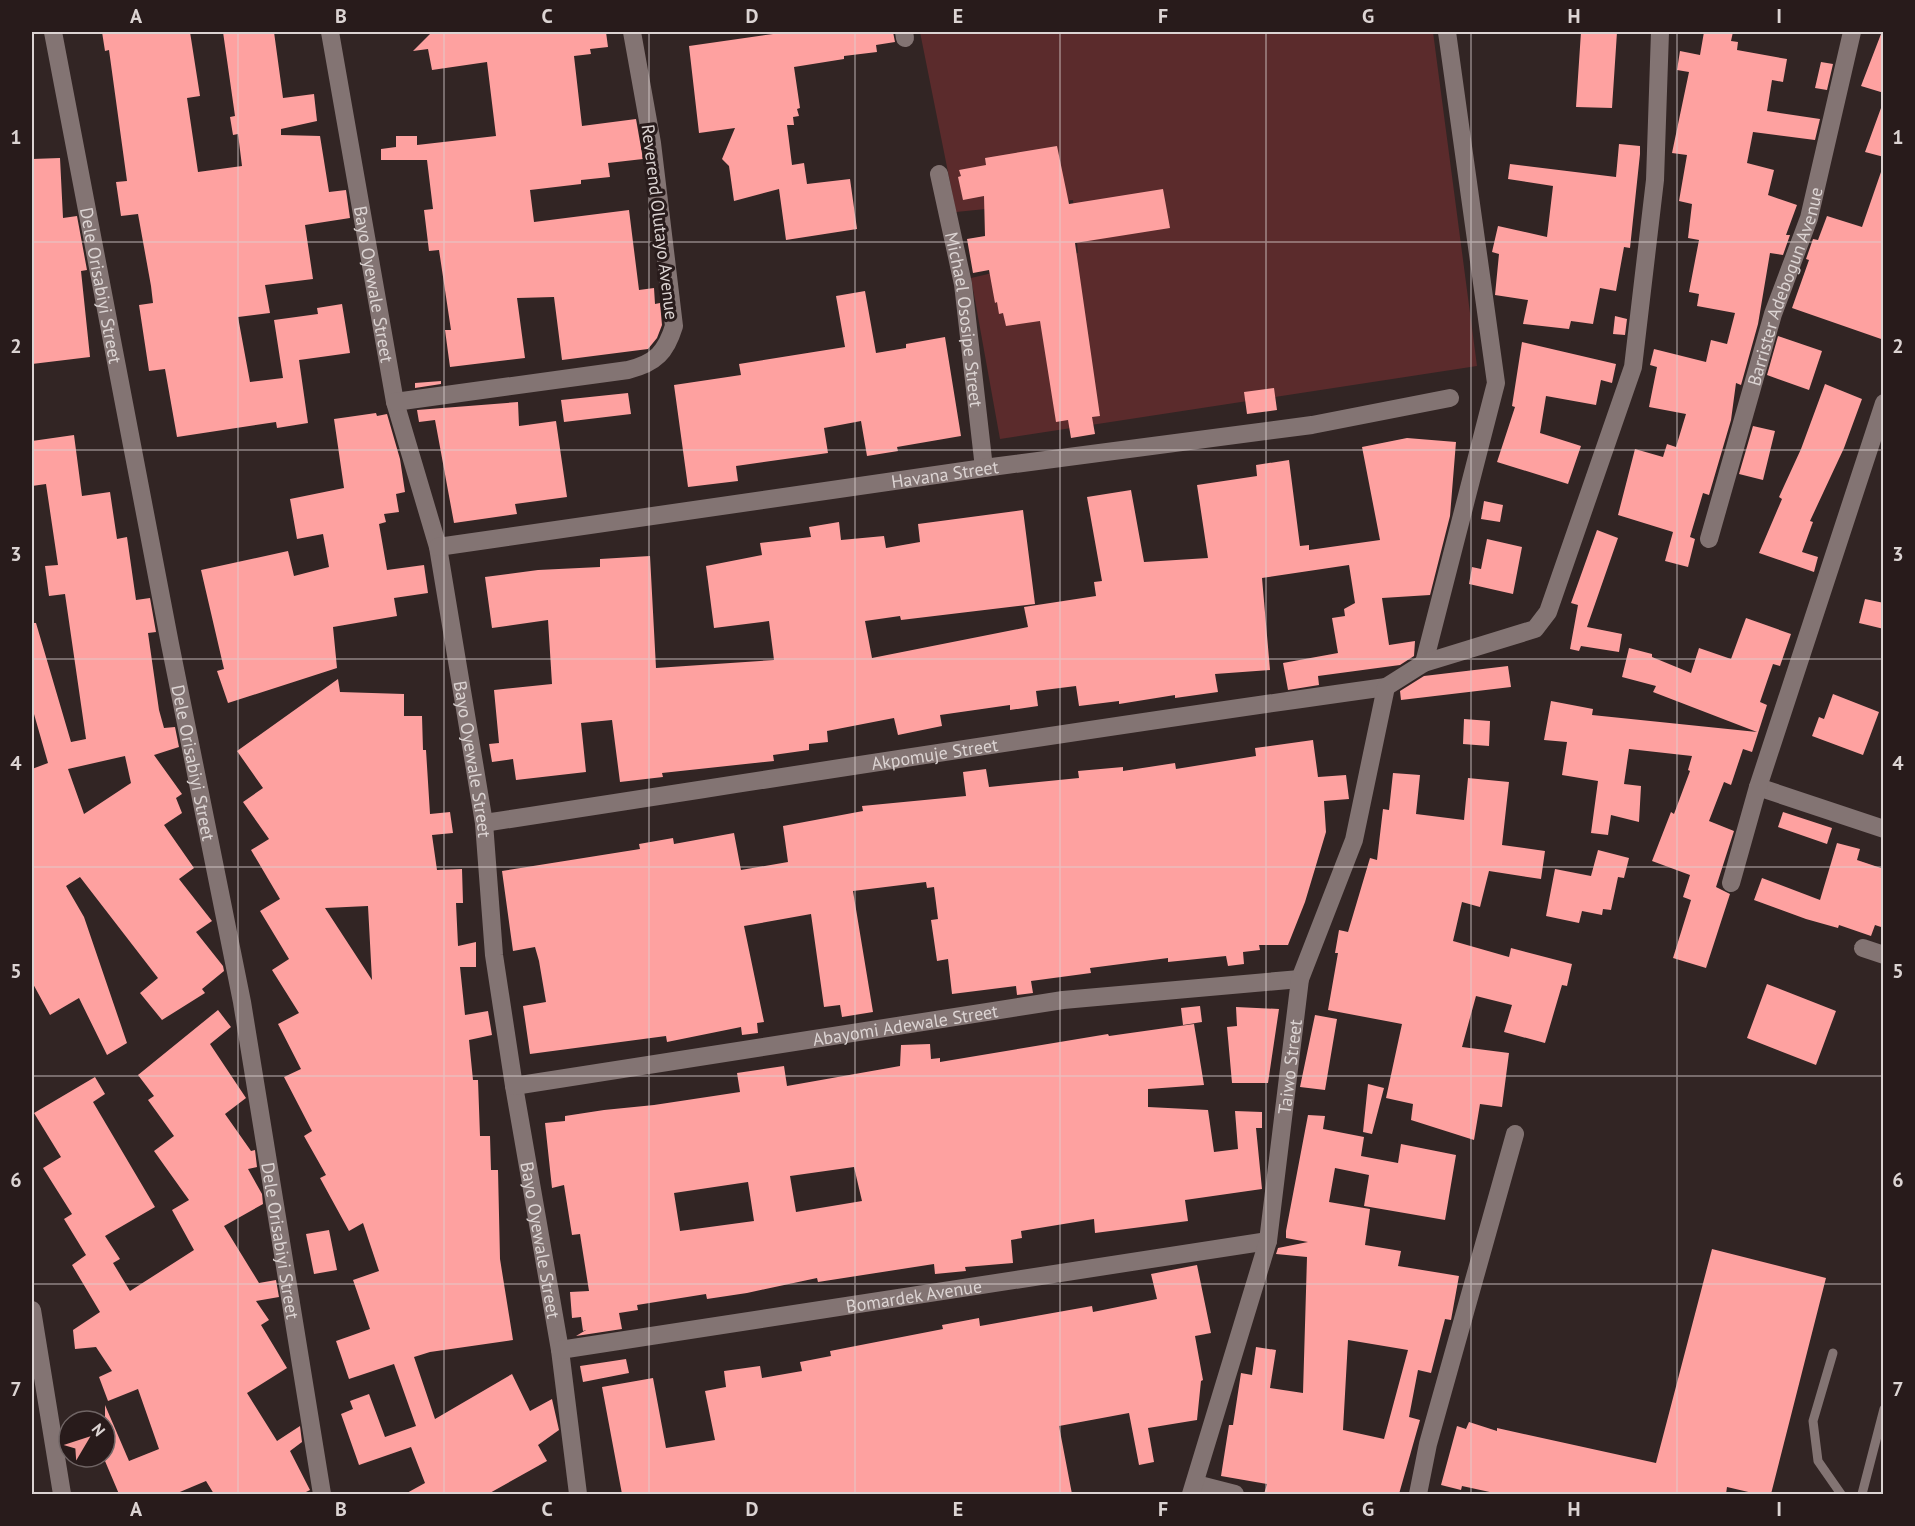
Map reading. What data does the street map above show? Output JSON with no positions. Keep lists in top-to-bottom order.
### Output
{
  "streets": {
    "street": [
      "Reverend Olutayo Avenue",
      "Dele Orisabiyi Street",
      "Bayo Oyewale Street",
      "Barrister Adebogun Avenue",
      "Michael Ososipe Street",
      "Havana Street",
      "Akpomuje Street",
      "Abayomi Adewale Street",
      "Taiwo Street",
      "Bomardek Avenue"
    ]
  },
  "crossings": [
    ["Reverend Olutayo Avenue", "Bayo Oyewale Street"],
    ["Bayo Oyewale Street", "Havana Street"],
    ["Bayo Oyewale Street", "Akpomuje Street"],
    ["Bayo Oyewale Street", "Abayomi Adewale Street"],
    ["Bayo Oyewale Street", "Bomardek Avenue"],
    ["Michael Ososipe Street", "Havana Street"],
    ["Akpomuje Street", "Taiwo Street"],
    ["Abayomi Adewale Street", "Taiwo Street"],
    ["Taiwo Street", "Bomardek Avenue"]
  ],
  "north": "top right",
  "grid": {
    "columns": [
      "A",
      "B",
      "C",
      "D",
      "E",
      "F",
      "G",
      "H",
      "I"
    ],
    "rows": [
      "1",
      "2",
      "3",
      "4",
      "5",
      "6",
      "7"
    ]
  }
}
